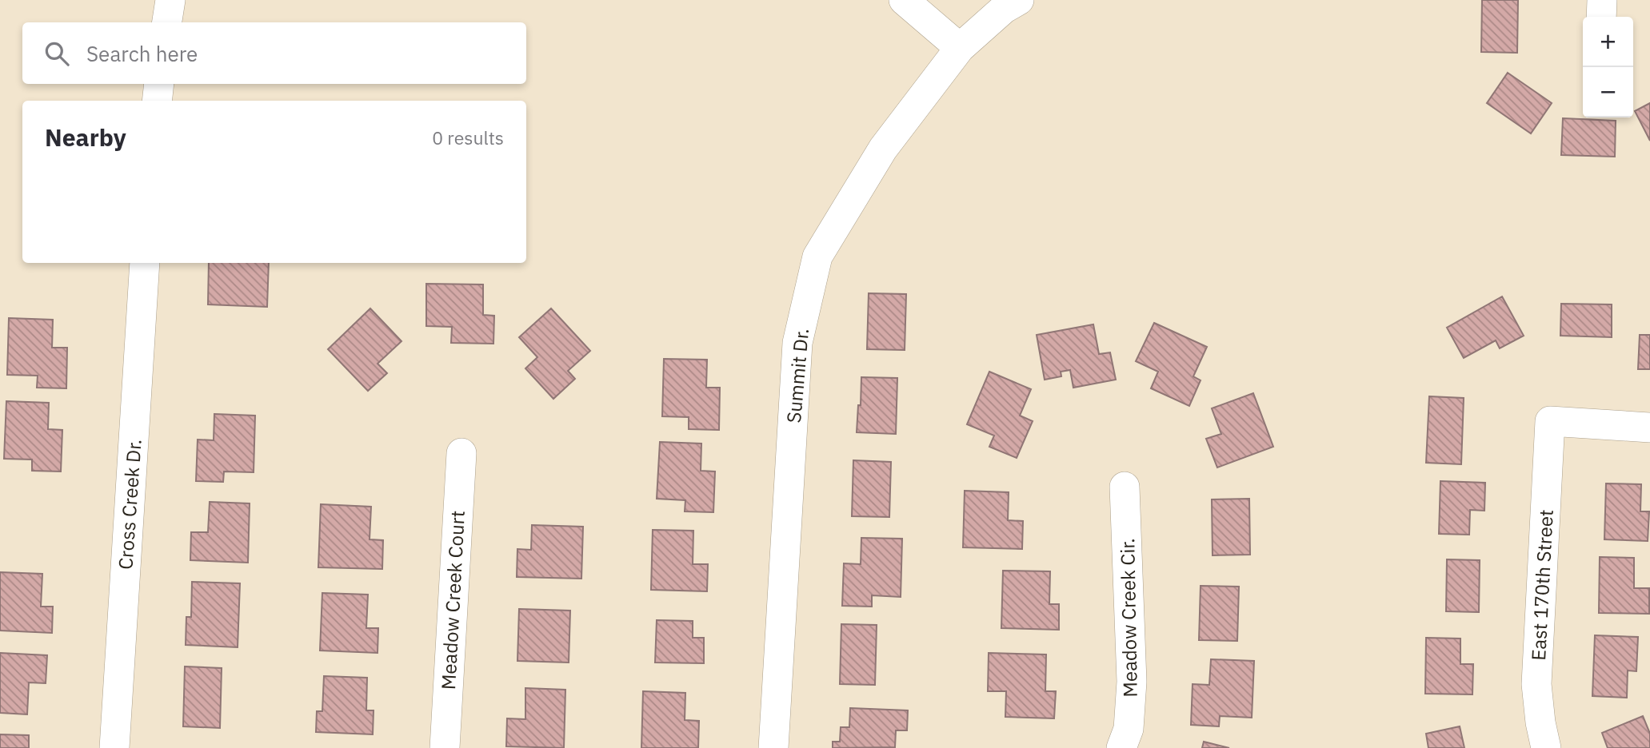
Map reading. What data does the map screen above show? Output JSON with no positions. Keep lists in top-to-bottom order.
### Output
{
  "streets": {
    "street": [
      "Summit Dr.",
      "Cross Creek Dr.",
      "East 170th Street",
      "Meadow Creek Court",
      "Meadow Creek Cir."
    ]
  },
  "page": {
    "map_buttons": ["+", "−"],
    "search": "Search here",
    "heading": ["Nearby", "0 results"]
  }
}
